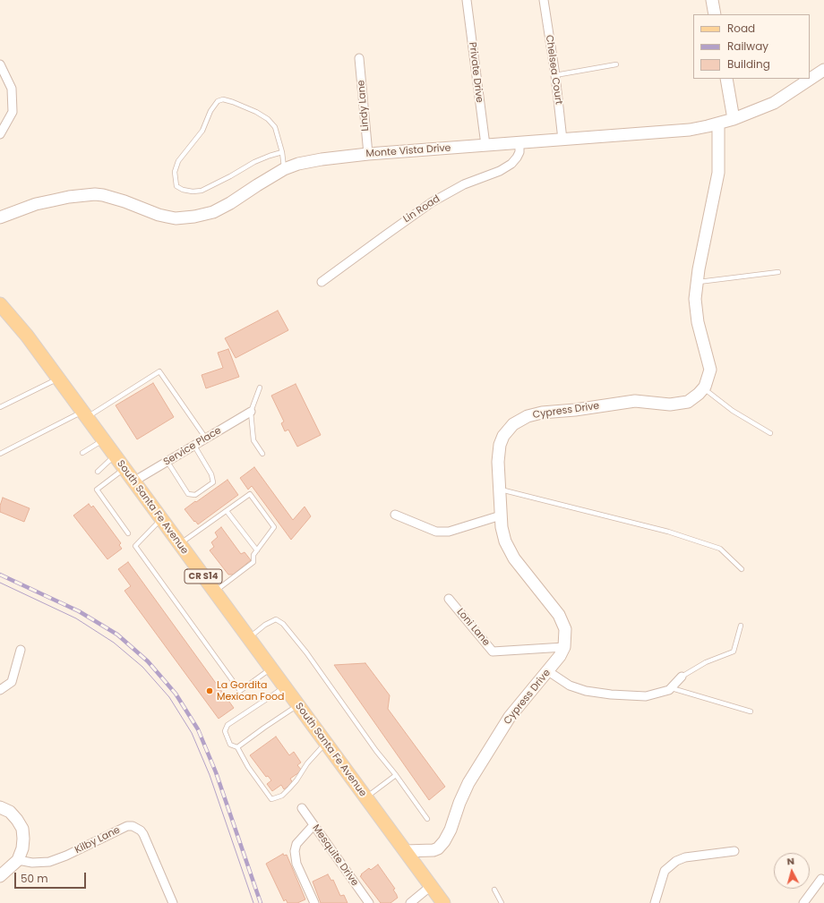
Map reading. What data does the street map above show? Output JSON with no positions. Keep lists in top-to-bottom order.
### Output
{
  "streets": {
    "main road": ["South Santa Fe Avenue", "CR S14"],
    "street": [
      "Chelsea Court",
      "Private Drive",
      "Lindy Lane",
      "Monte Vista Drive",
      "Lin Road",
      "Cypress Drive",
      "Service Place",
      "Loni Lane",
      "Kilby Lane",
      "Mesquite Drive"
    ]
  },
  "crossings": [
    ["Chelsea Court", "Monte Vista Drive"],
    ["Private Drive", "Monte Vista Drive"],
    ["Lindy Lane", "Monte Vista Drive"],
    ["Monte Vista Drive", "Lin Road"],
    ["Monte Vista Drive", "Cypress Drive"],
    ["Cypress Drive", "South Santa Fe Avenue"],
    ["Cypress Drive", "Loni Lane"],
    ["Service Place", "South Santa Fe Avenue"]
  ],
  "places": ["La Gordita Mexican Food"],
  "legend": ["Road", "Railway", "Building"],
  "scale_bar": "50 m",
  "north": "top"
}
